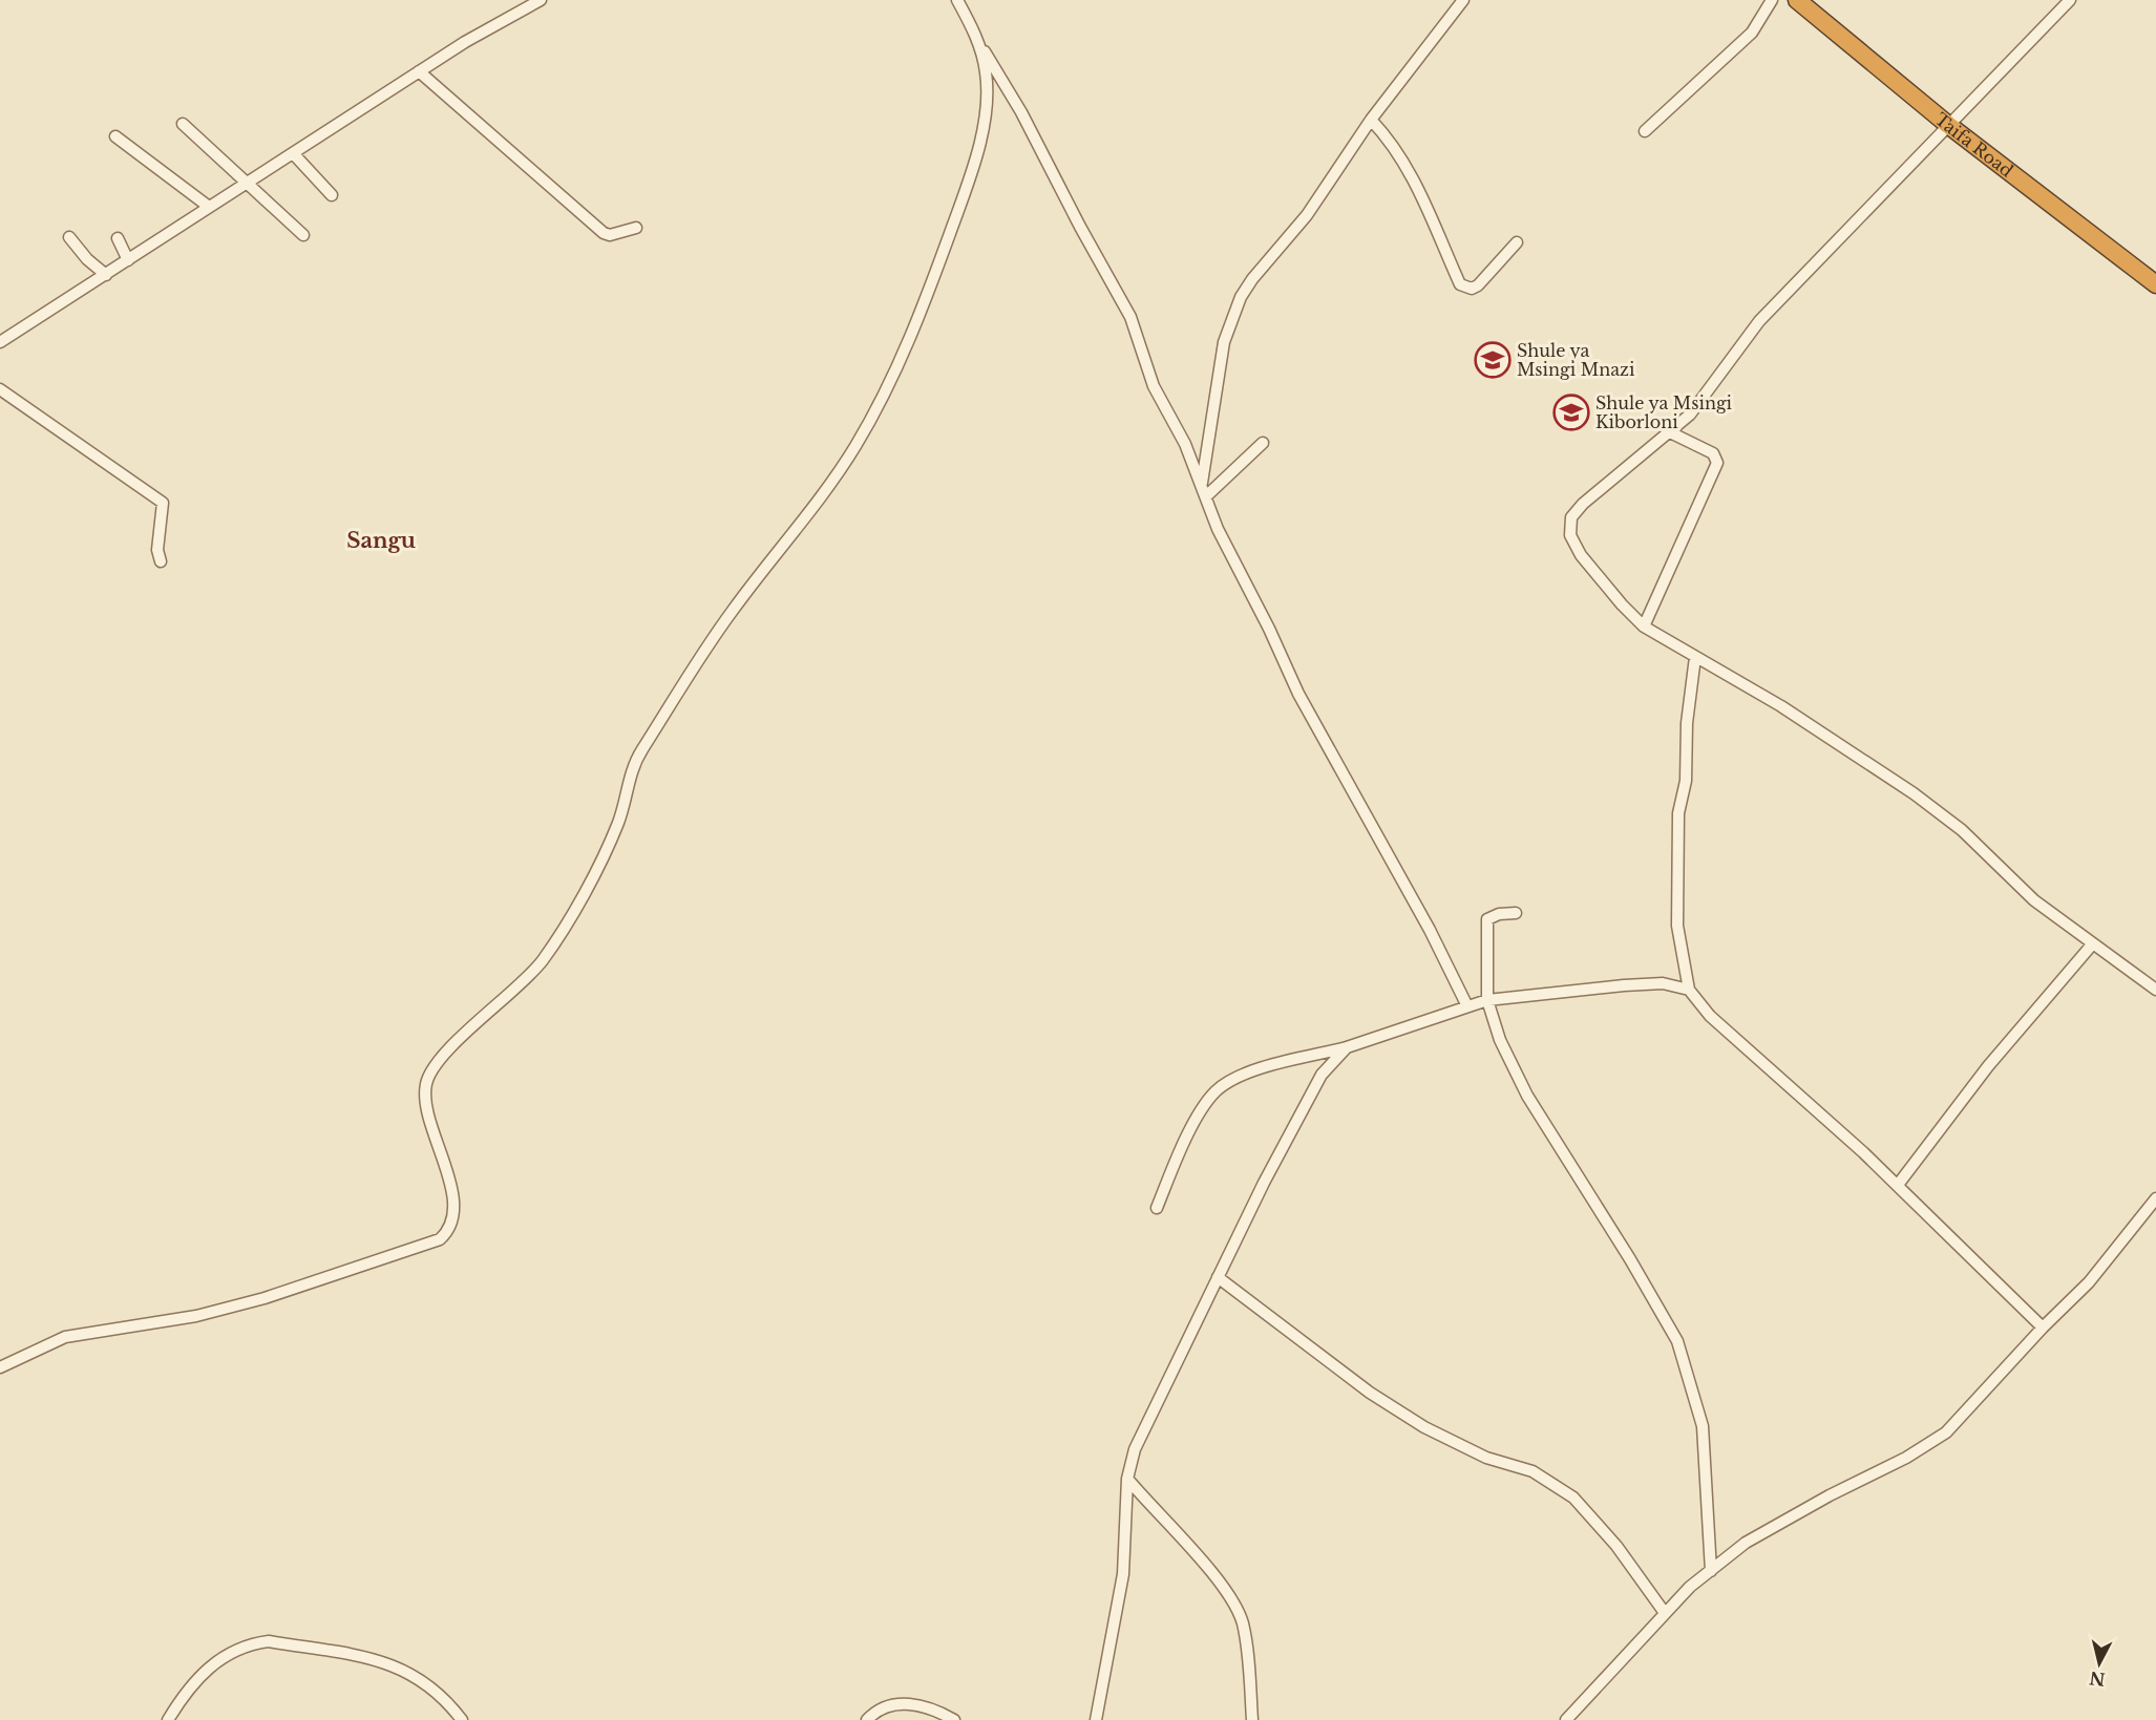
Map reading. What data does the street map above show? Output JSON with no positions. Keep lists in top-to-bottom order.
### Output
{
  "streets": {
    "highway": ["Taifa Road"]
  },
  "districts": ["Sangu"],
  "places": {
    "school or university": ["Shule ya Msingi Mnazi", "Shule ya Msingi Kiborloni"]
  },
  "north": "bottom"
}
